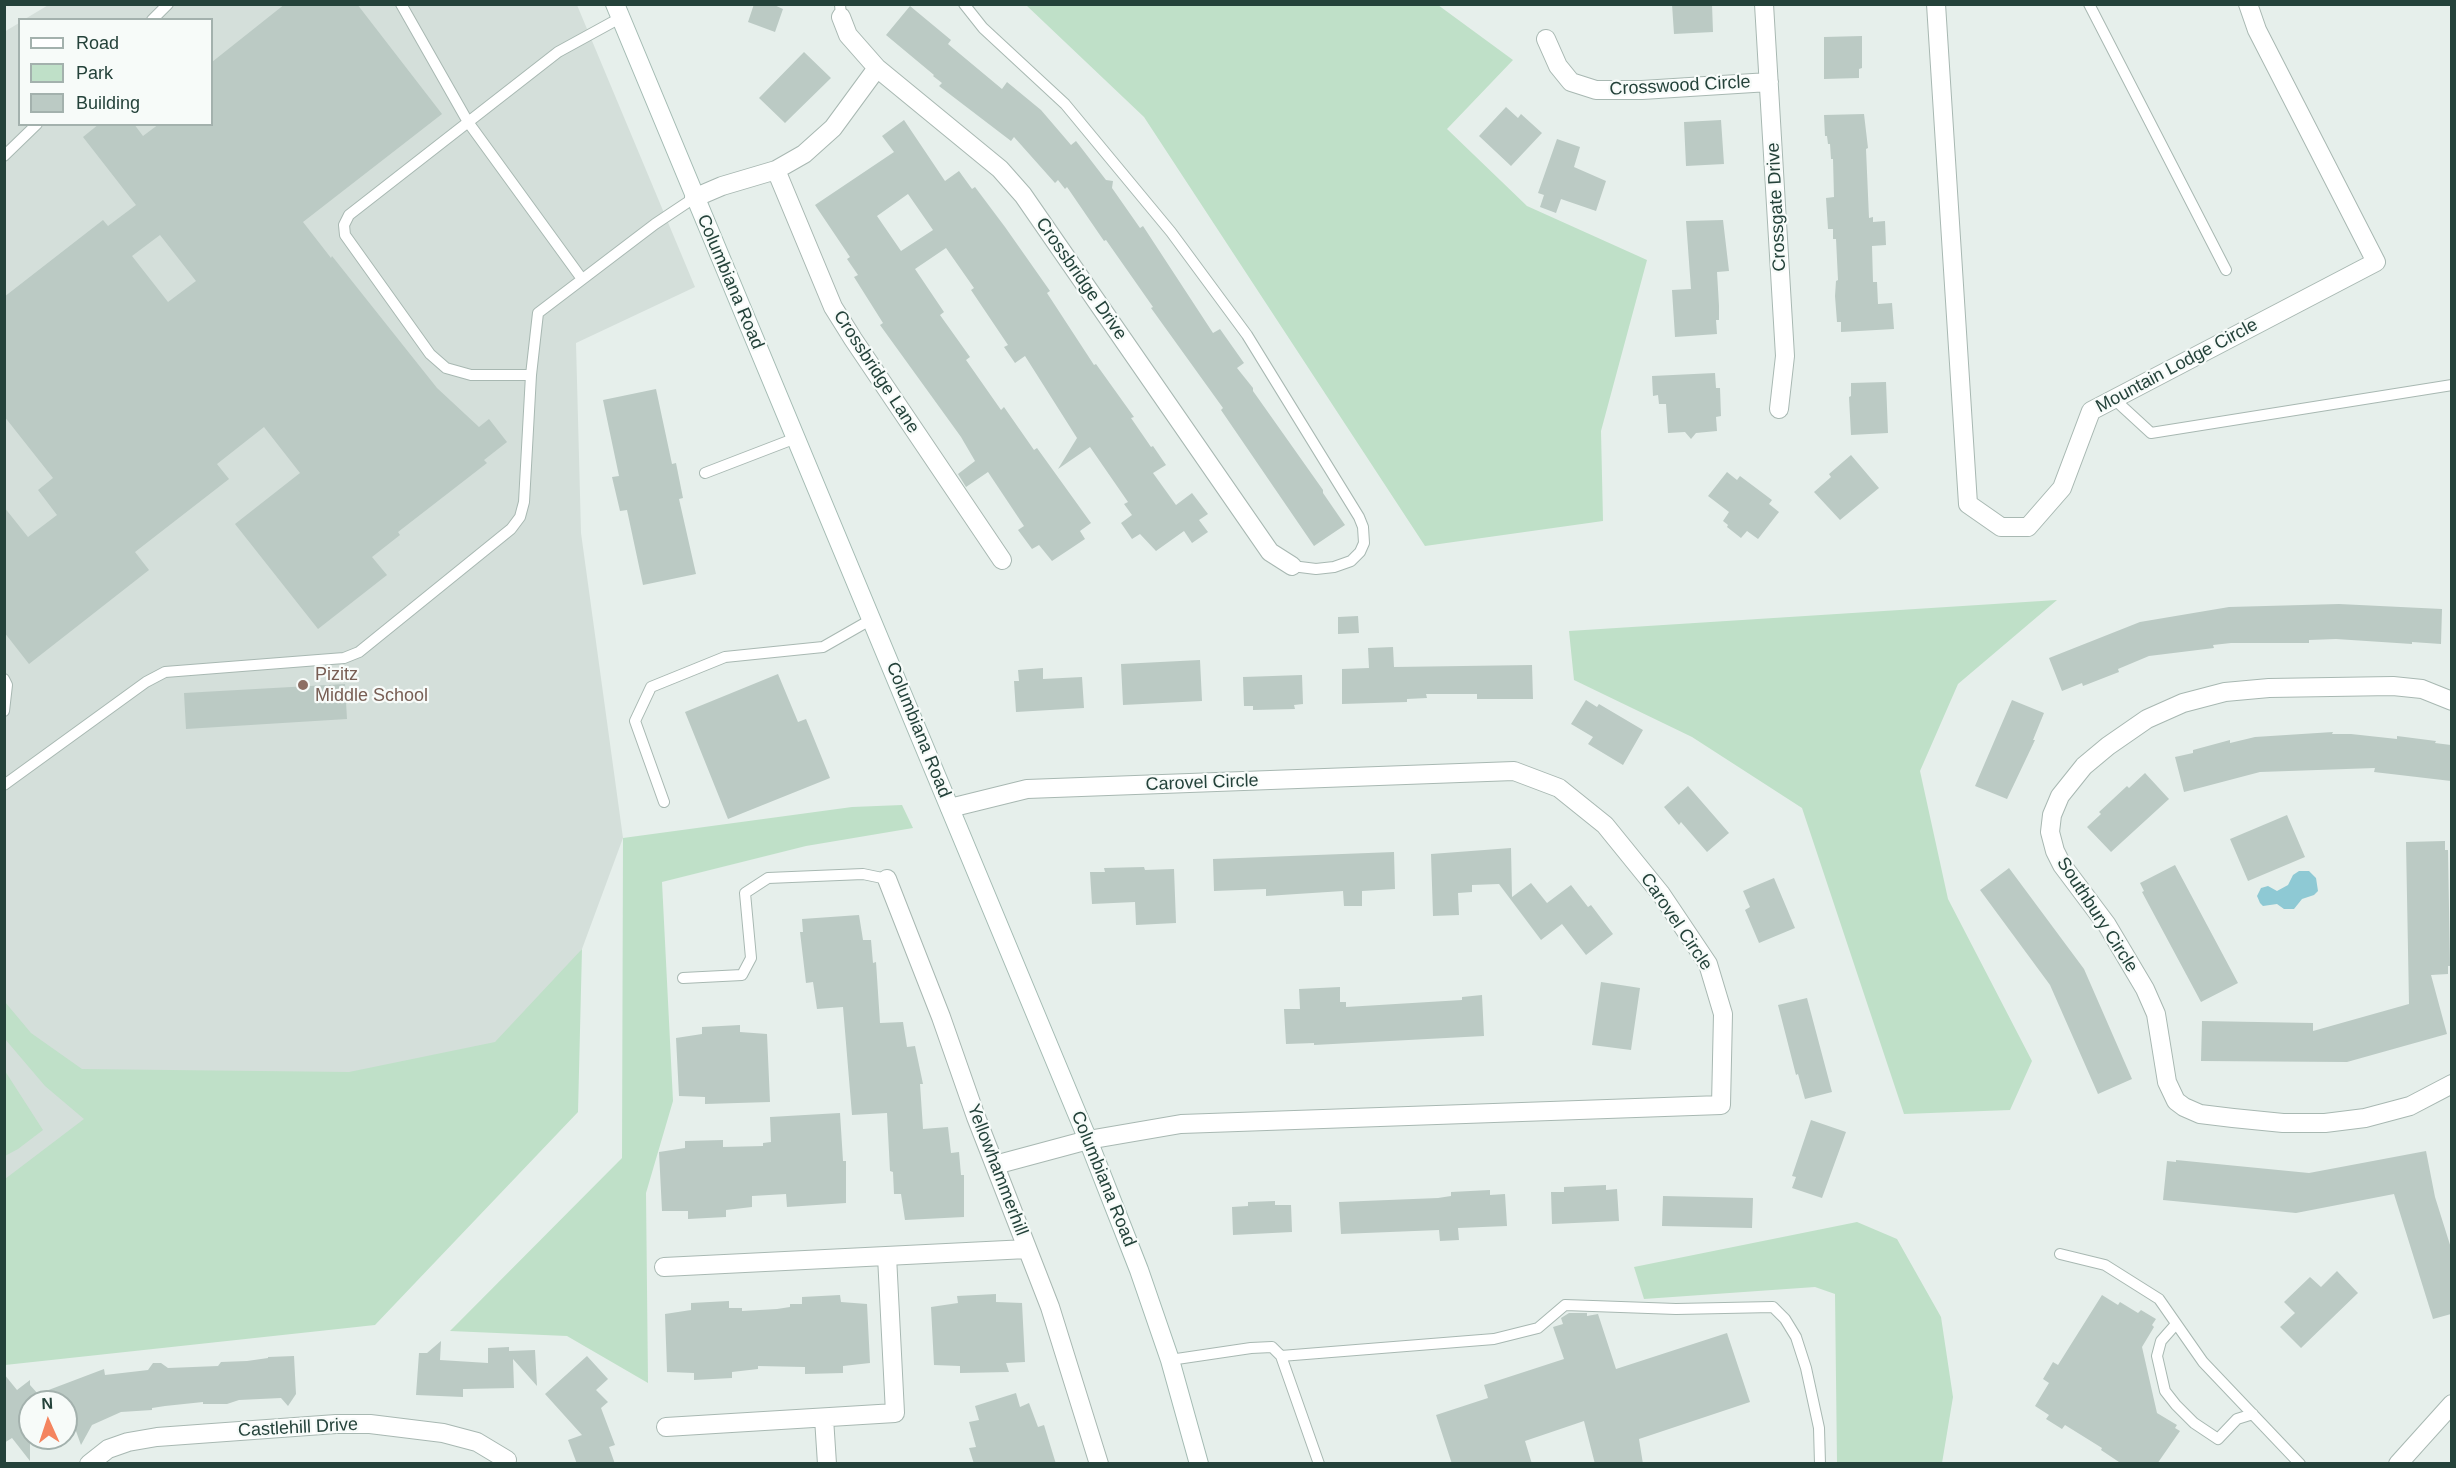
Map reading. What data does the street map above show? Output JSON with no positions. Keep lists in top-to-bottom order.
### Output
{
  "streets": {
    "street": [
      "Crosswood Circle",
      "Crossgate Drive",
      "Crossbridge Drive",
      "Columbiana Road",
      "Mountain Lodge Circle",
      "Crossbridge Lane",
      "Carovel Circle",
      "Southbury Circle",
      "Yellowhammerhill",
      "Castlehill Drive"
    ]
  },
  "crossings": [
    ["Crosswood Circle", "Crossgate Drive"],
    ["Columbiana Road", "Carovel Circle"]
  ],
  "places": ["Pizitz Middle School"],
  "legend": ["Road", "Park", "Building"],
  "north": "top"
}
